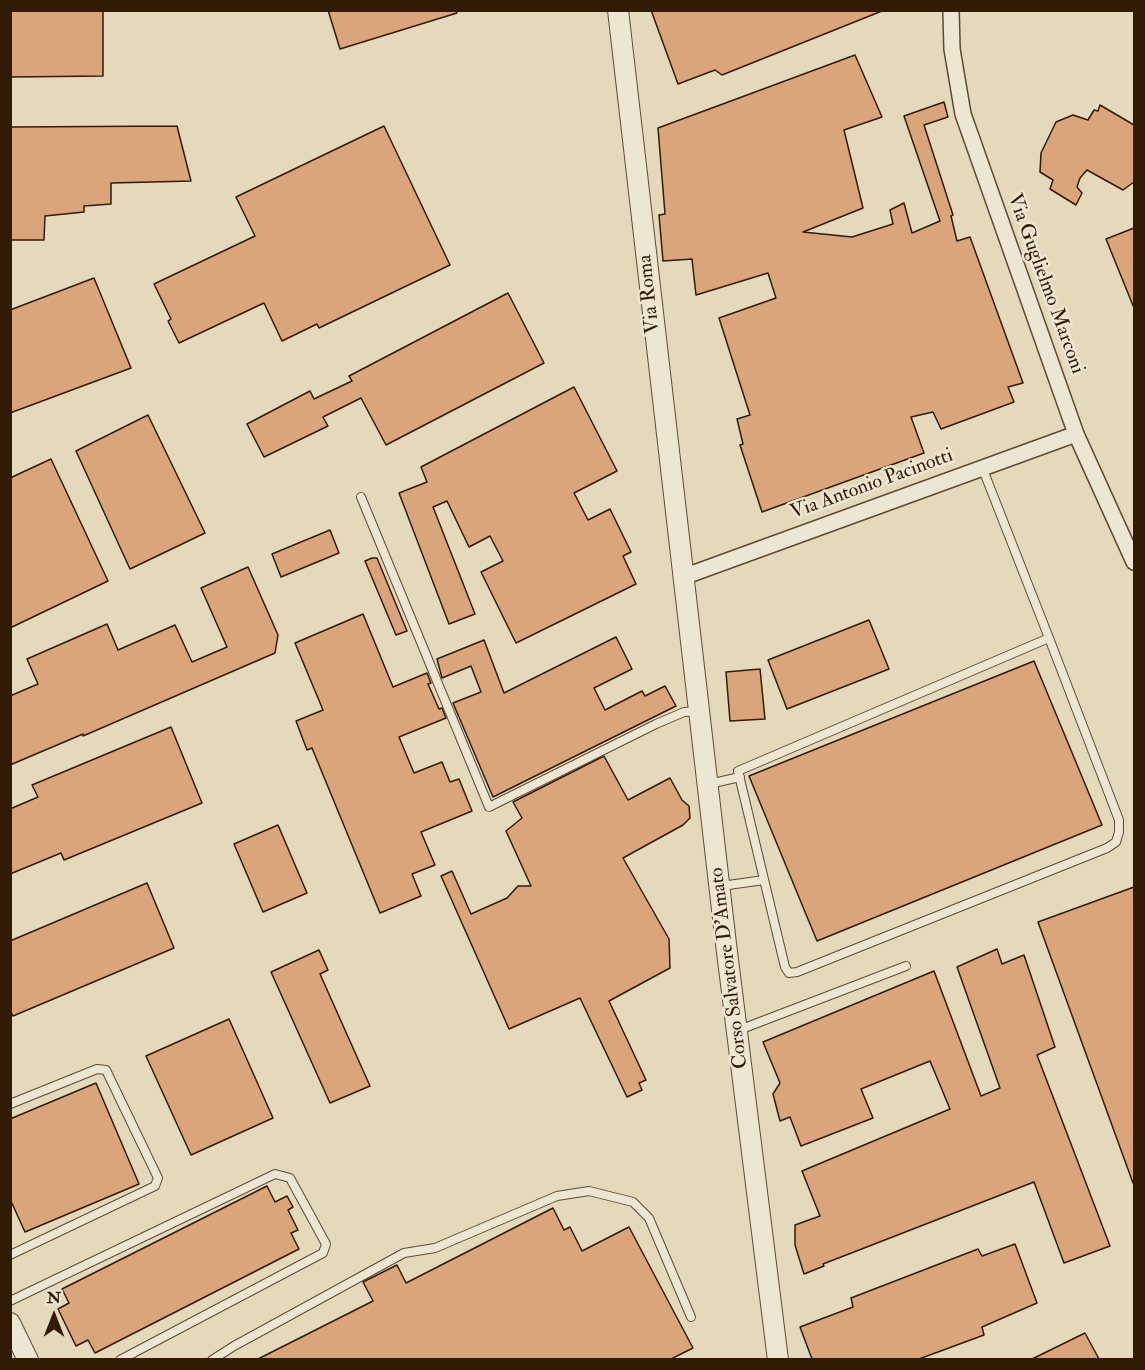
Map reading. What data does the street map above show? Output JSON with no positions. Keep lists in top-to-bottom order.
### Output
{
  "streets": {
    "street": [
      "Via Guglielmo Marconi",
      "Via Roma",
      "Via Antonio Pacinotti",
      "Corso Salvatore D'Amato"
    ]
  },
  "crossings": [
    ["Via Guglielmo Marconi", "Via Antonio Pacinotti"],
    ["Via Roma", "Via Antonio Pacinotti"],
    ["Via Roma", "Corso Salvatore D'Amato"],
    ["Via Antonio Pacinotti", "Corso Salvatore D'Amato"]
  ],
  "north": "top"
}
